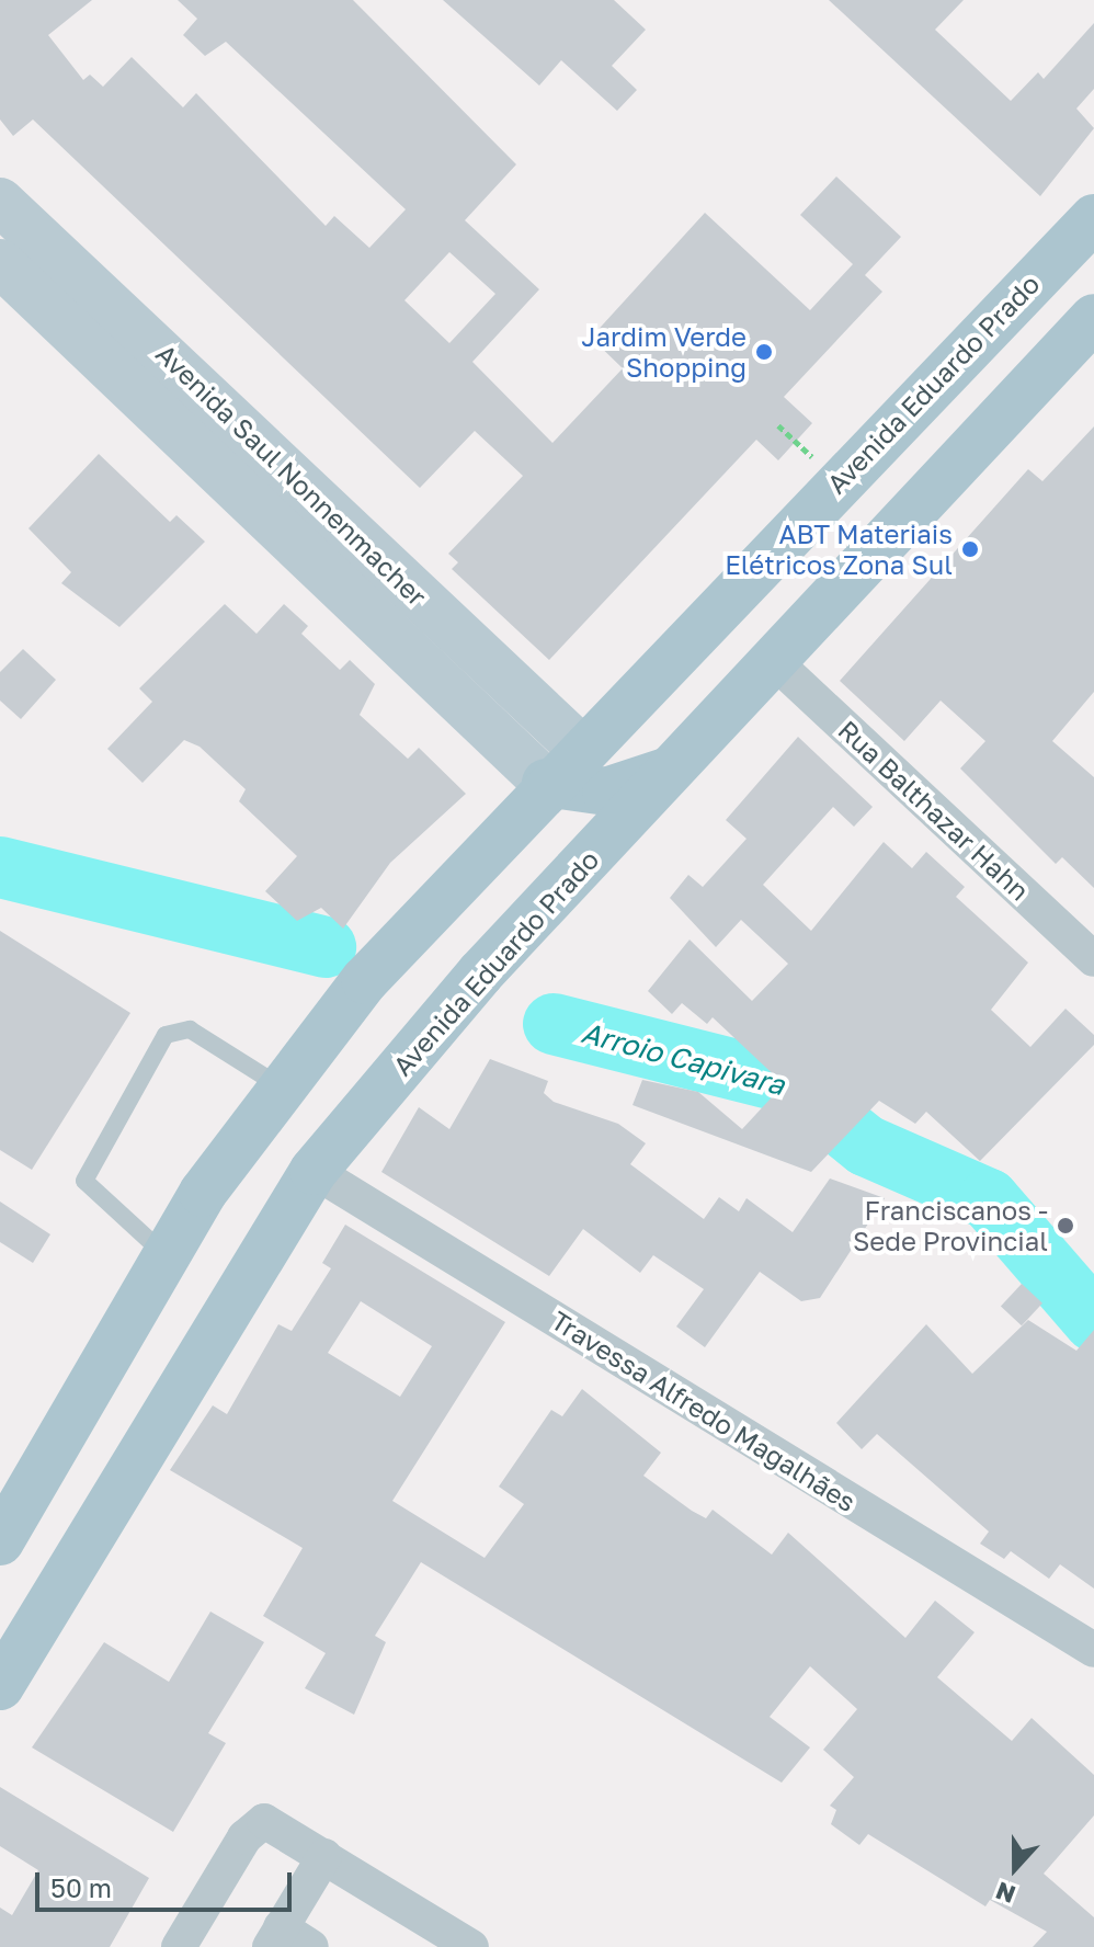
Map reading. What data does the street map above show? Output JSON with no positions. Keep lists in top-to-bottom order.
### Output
{
  "streets": {
    "main road": ["Avenida Eduardo Prado"],
    "street": ["Avenida Saul Nonnenmacher", "Rua Balthazar Hahn", "Travessa Alfredo Magalhães"]
  },
  "crossings": [
    ["Avenida Eduardo Prado", "Avenida Saul Nonnenmacher"],
    ["Avenida Eduardo Prado", "Rua Balthazar Hahn"],
    ["Avenida Eduardo Prado", "Travessa Alfredo Magalhães"]
  ],
  "water": ["Arroio Capivara"],
  "places": ["Jardim Verde Shopping", "ABT Materiais Elétricos Zona Sul", "Franciscanos - Sede Provincial"],
  "scale_bar": "50 m",
  "north": "bottom"
}
